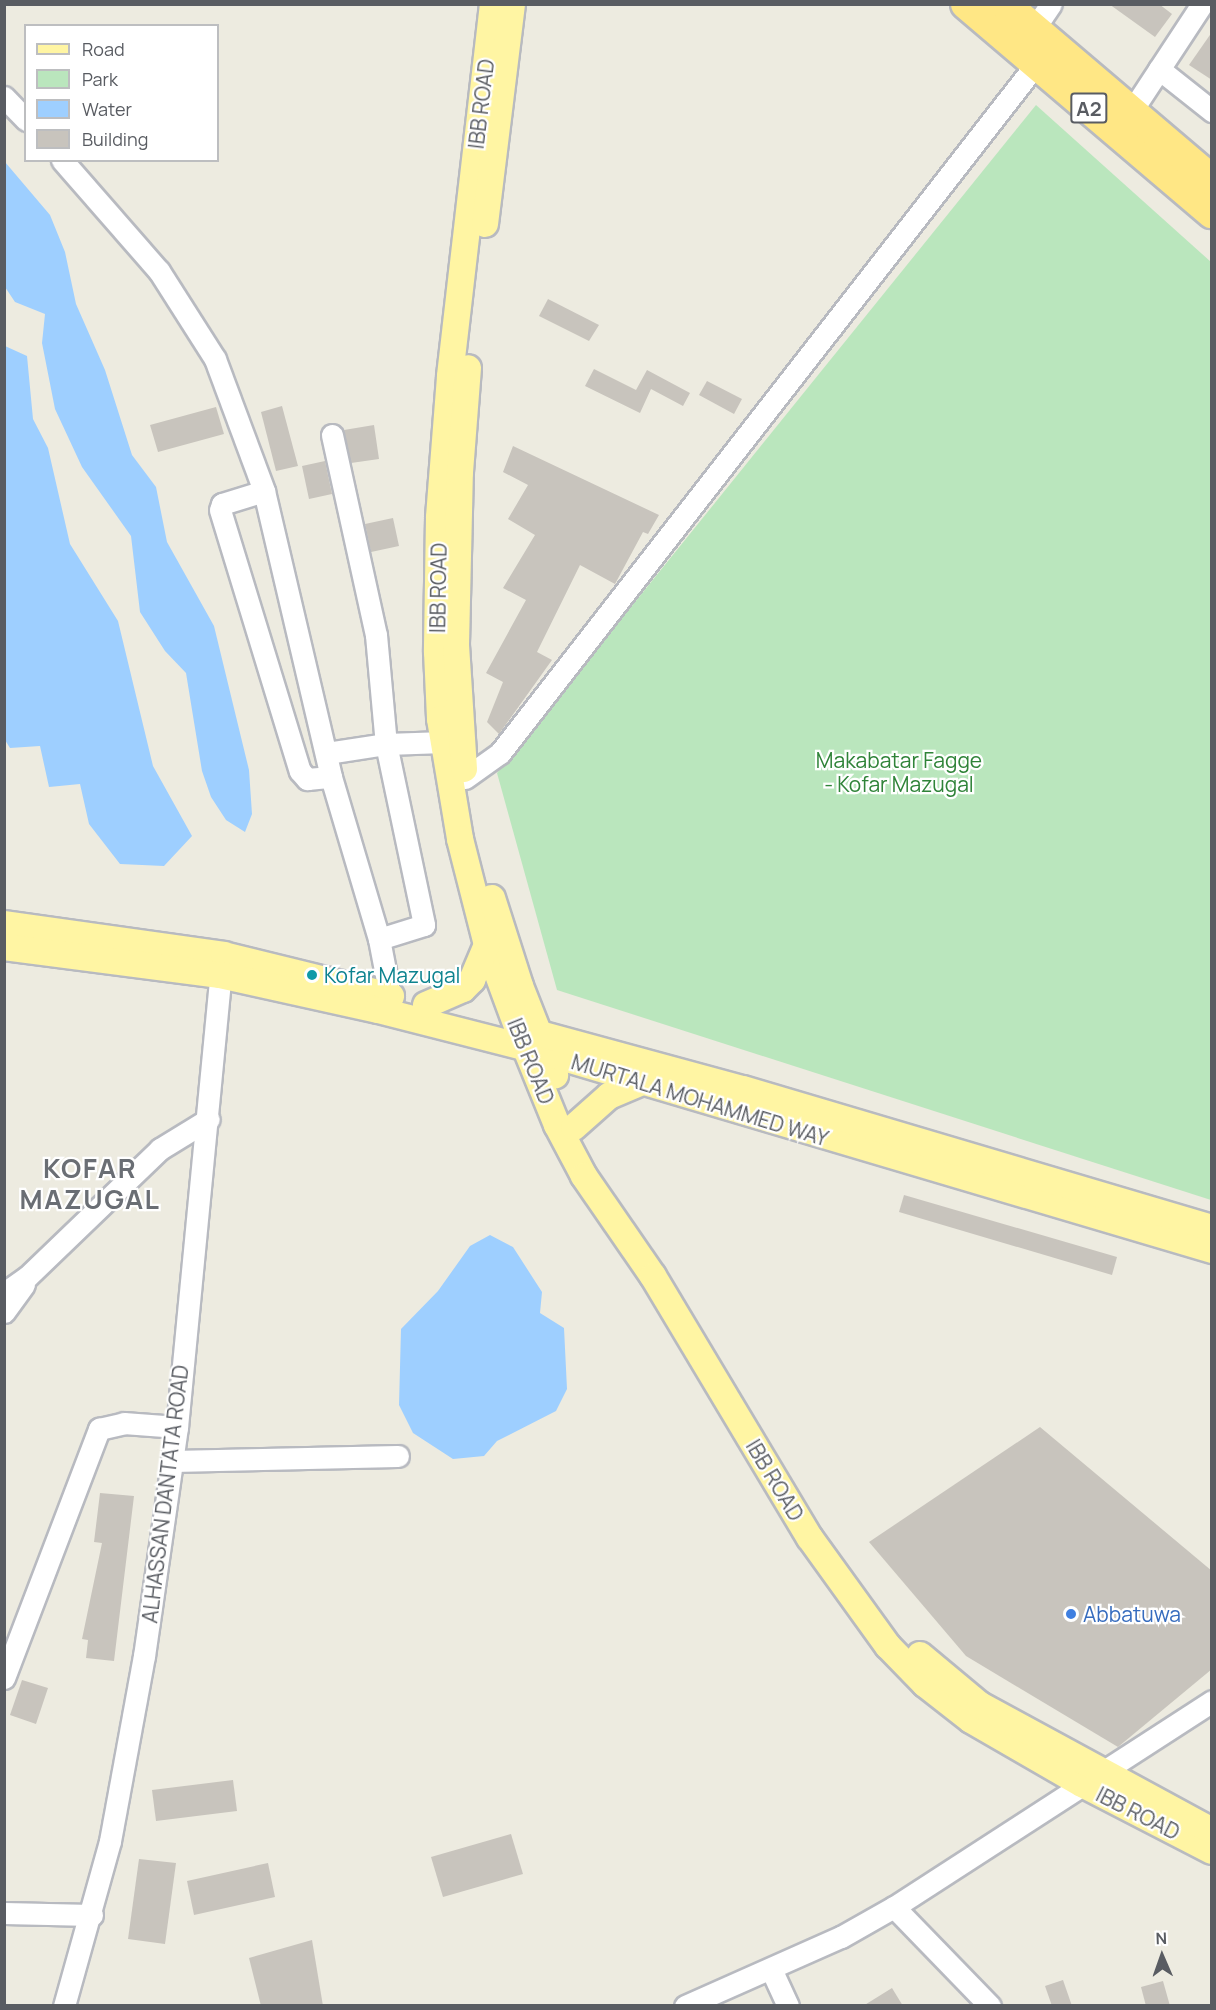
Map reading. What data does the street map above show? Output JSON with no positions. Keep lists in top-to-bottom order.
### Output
{
  "streets": {
    "highway": ["A2"],
    "main road": ["IBB ROAD", "MURTALA MOHAMMED WAY"],
    "street": ["ALHASSAN DANTATA ROAD"]
  },
  "crossings": [
    ["IBB ROAD", "MURTALA MOHAMMED WAY"],
    ["MURTALA MOHAMMED WAY", "ALHASSAN DANTATA ROAD"]
  ],
  "districts": ["KOFAR MAZUGAL"],
  "parks": ["Makabatar Fagge - Kofar Mazugal"],
  "places": ["Kofar Mazugal", "Abbatuwa"],
  "legend": [
    "Road",
    "Park",
    "Water",
    "Building"
  ],
  "north": "top"
}
